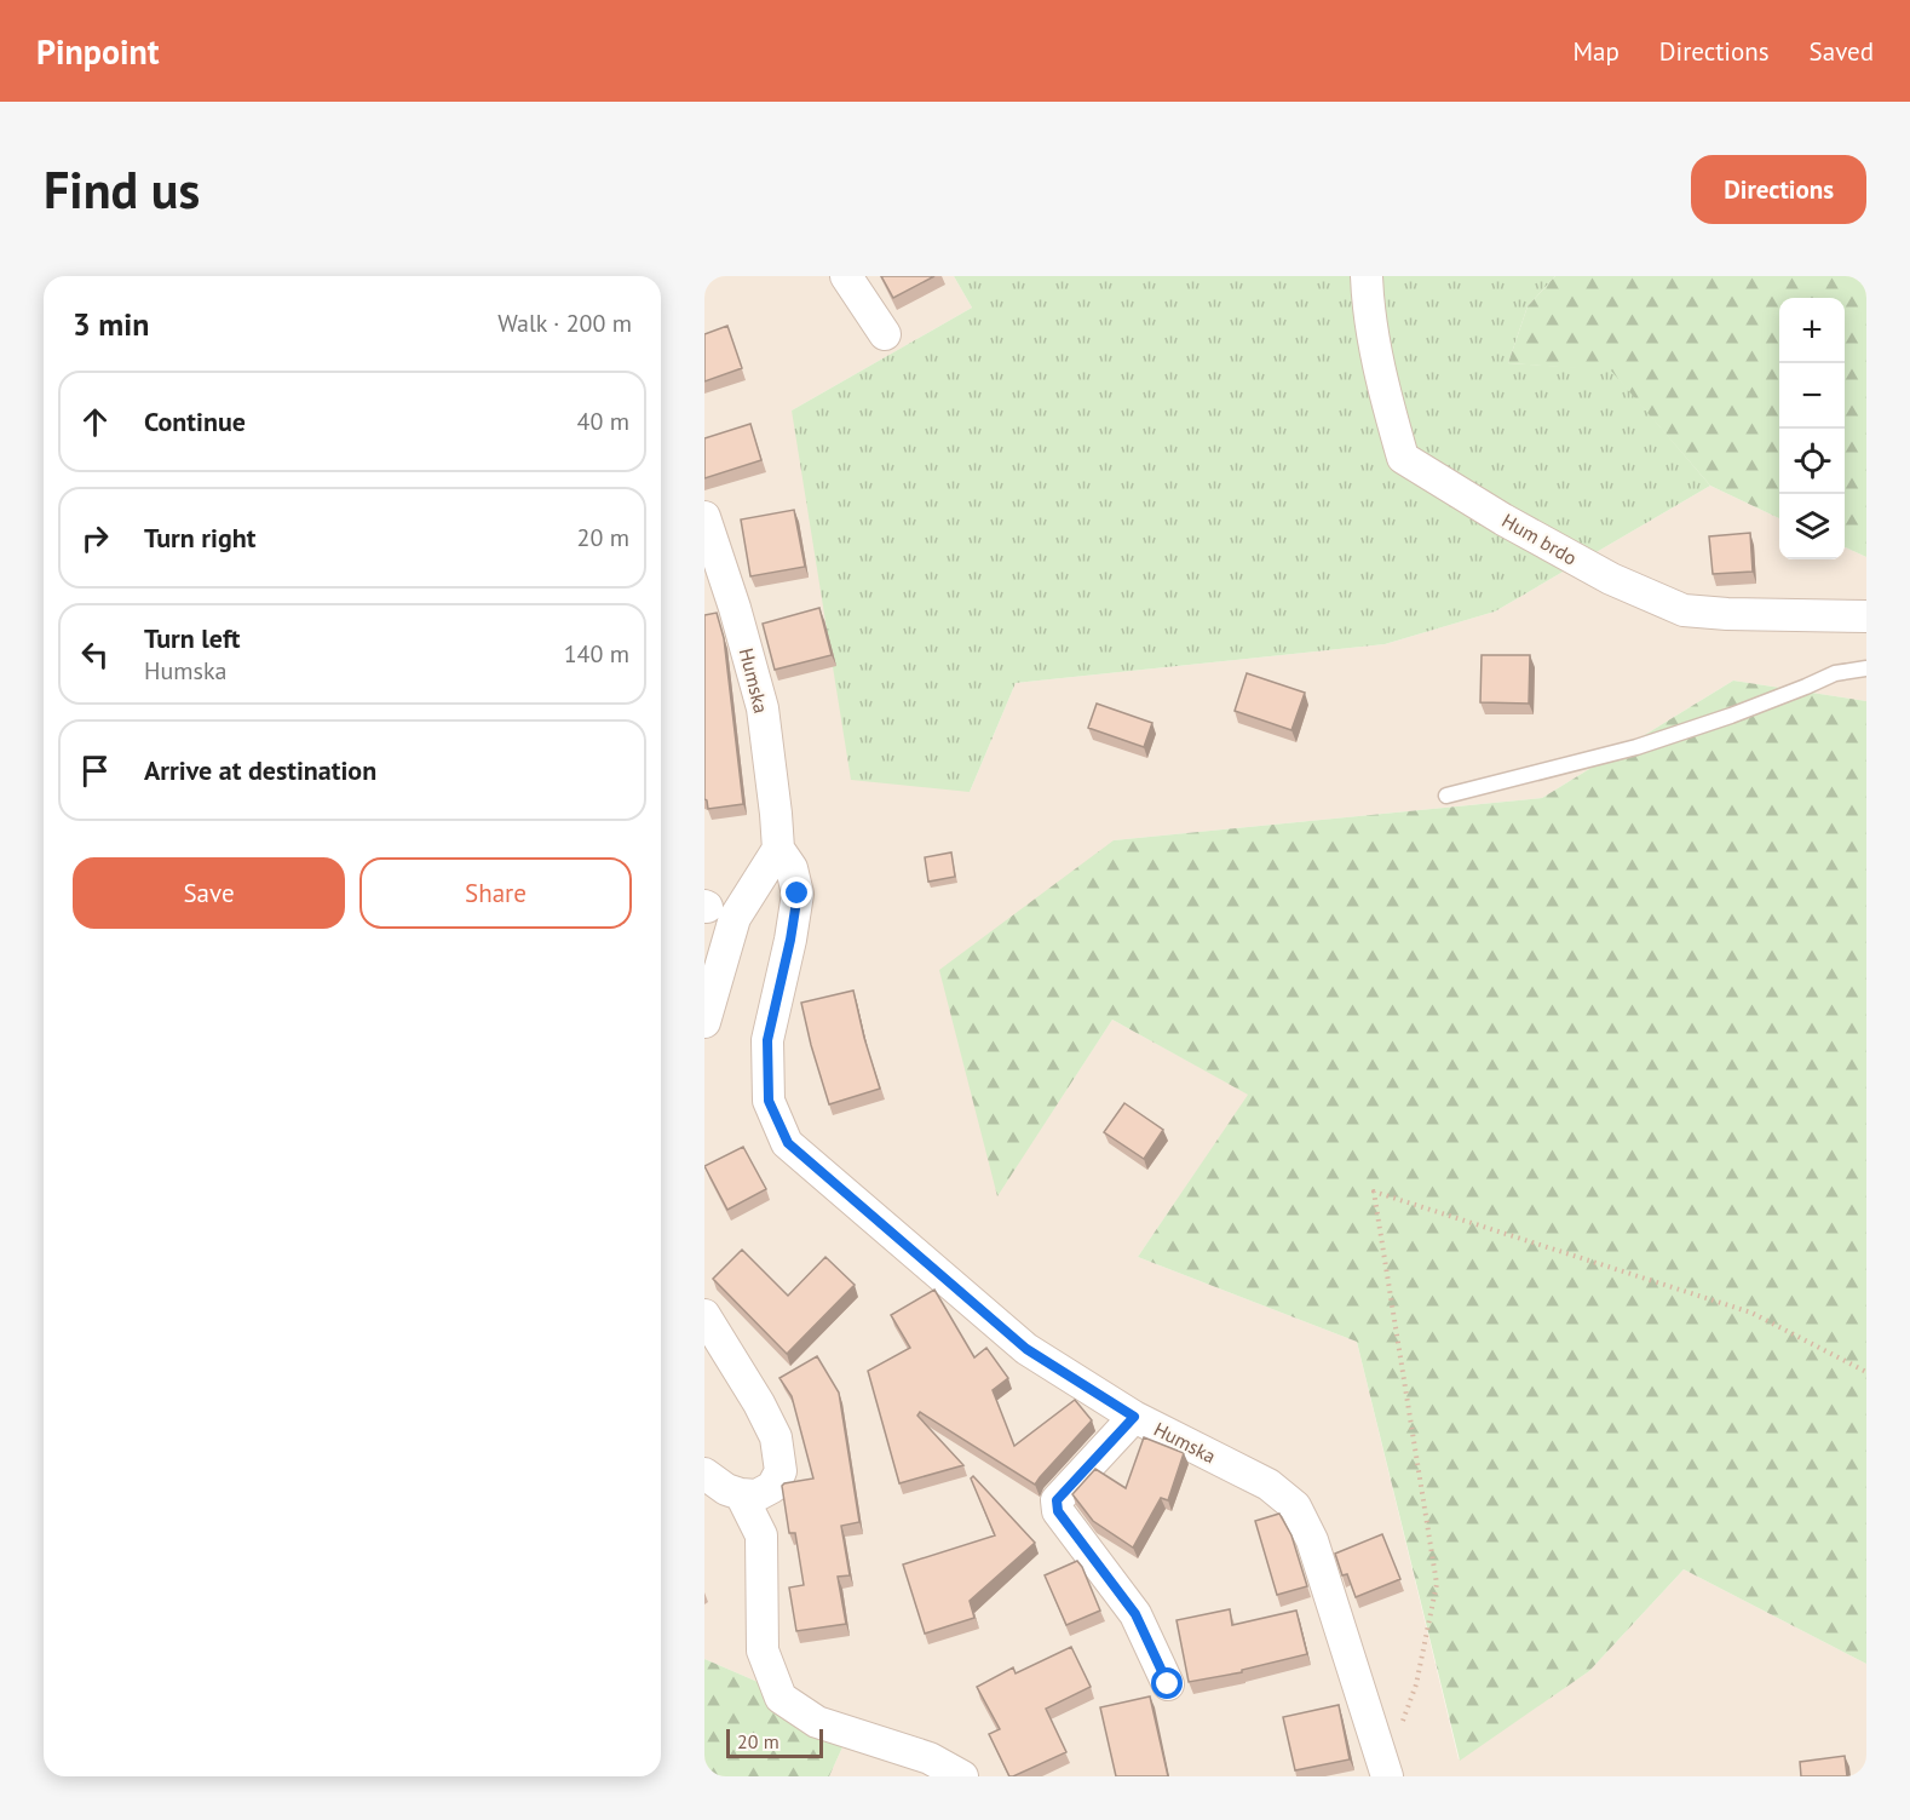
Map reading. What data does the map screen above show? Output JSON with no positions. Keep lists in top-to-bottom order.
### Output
{
  "streets": {
    "street": ["Hum brdo", "Humska"]
  },
  "scale_bar": "20 m",
  "page": {
    "header": "Pinpoint",
    "nav": ["Map", "Directions", "Saved"],
    "buttons": [
      "Directions",
      ["Save", "Share"]
    ],
    "title": "Find us",
    "heading": ["3 min", "Walk · 200 m"],
    "map_buttons": ["+", "−"],
    "list": [
      ["Continue", "40 m"],
      ["Turn right", "20 m"],
      ["Turn left", "Humska", "140 m"],
      "Arrive at destination"
    ],
    "scale": "20 m"
  }
}
